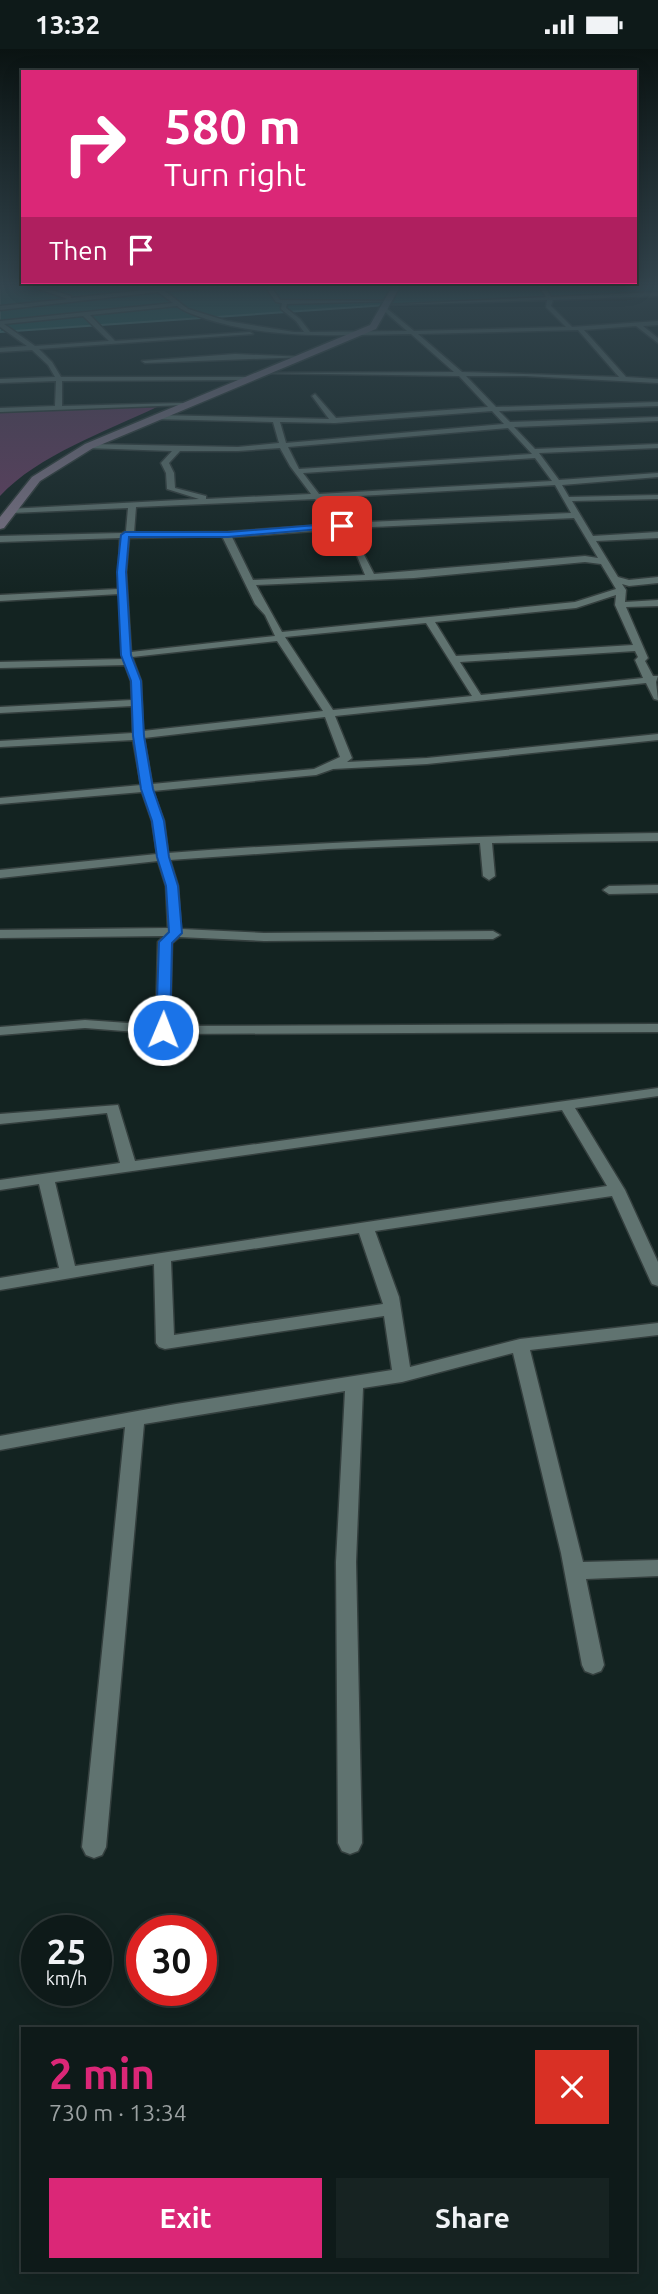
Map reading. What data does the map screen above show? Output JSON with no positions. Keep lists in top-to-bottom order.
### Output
{
  "page": {
    "status": "13:32",
    "turn": ["580 m", "Turn right"],
    "then": "Then",
    "speed": "25 km/h",
    "limit": "30",
    "heading": ["2 min", "730 m · 13:34"],
    "buttons": ["Exit", "Share"]
  }
}
